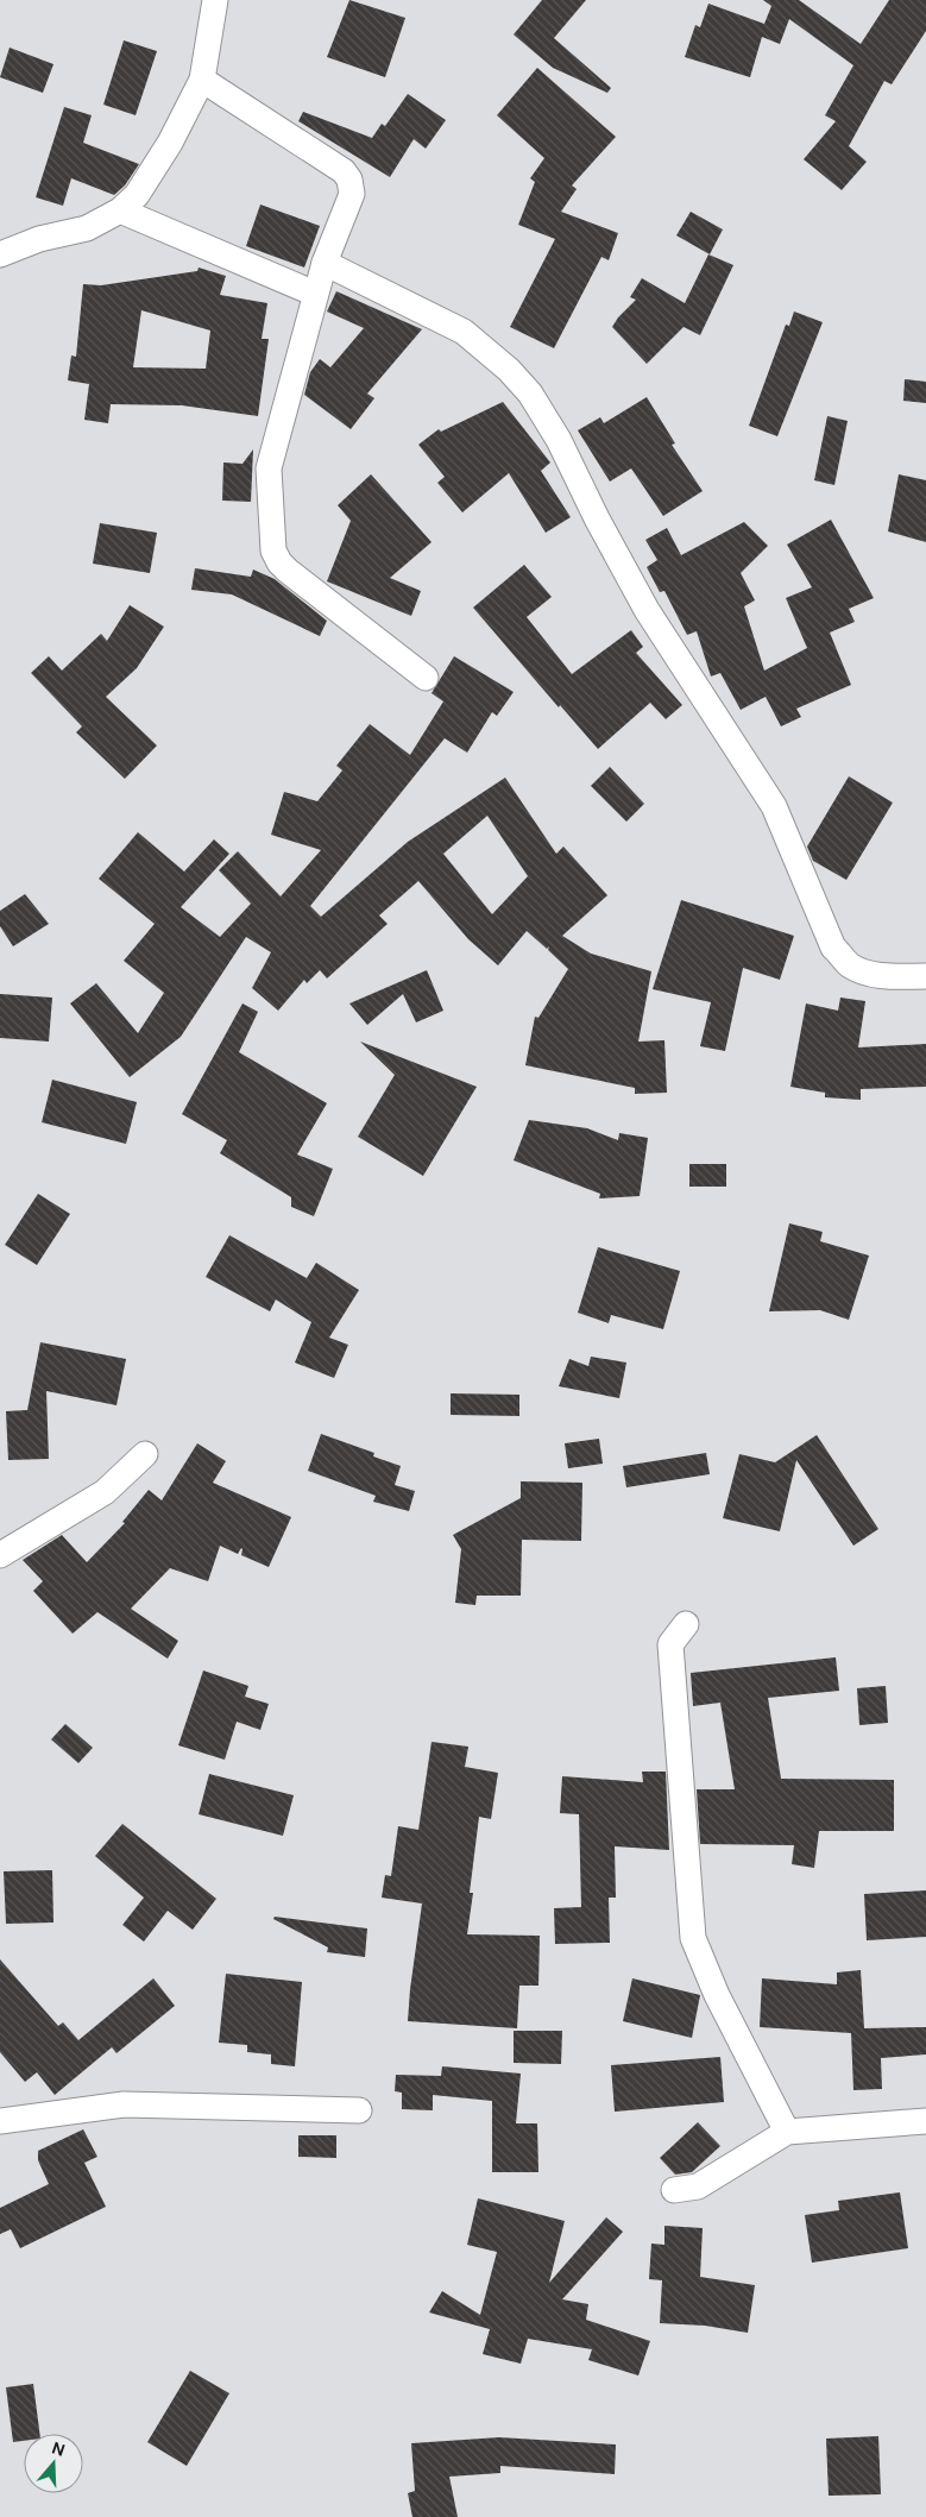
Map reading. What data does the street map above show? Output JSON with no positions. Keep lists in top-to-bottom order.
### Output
{
  "north": "top"
}
